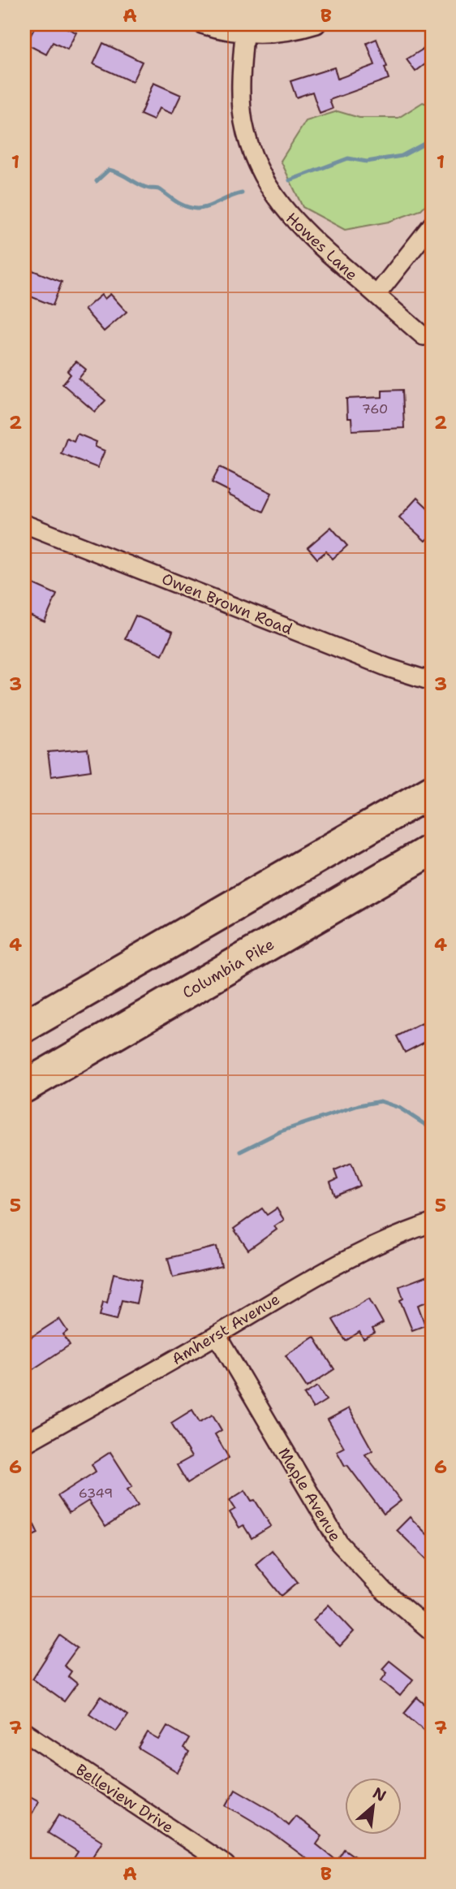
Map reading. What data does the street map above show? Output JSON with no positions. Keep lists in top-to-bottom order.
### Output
{
  "streets": {
    "highway": ["Columbia Pike"],
    "street": [
      "Howes Lane",
      "Owen Brown Road",
      "Amherst Avenue",
      "Maple Avenue",
      "Belleview Drive"
    ]
  },
  "crossings": [
    ["Amherst Avenue", "Maple Avenue"]
  ],
  "house_numbers": ["760", "6349"],
  "north": "top right",
  "grid": {
    "columns": ["A", "B"],
    "rows": [
      "1",
      "2",
      "3",
      "4",
      "5",
      "6",
      "7"
    ]
  }
}
